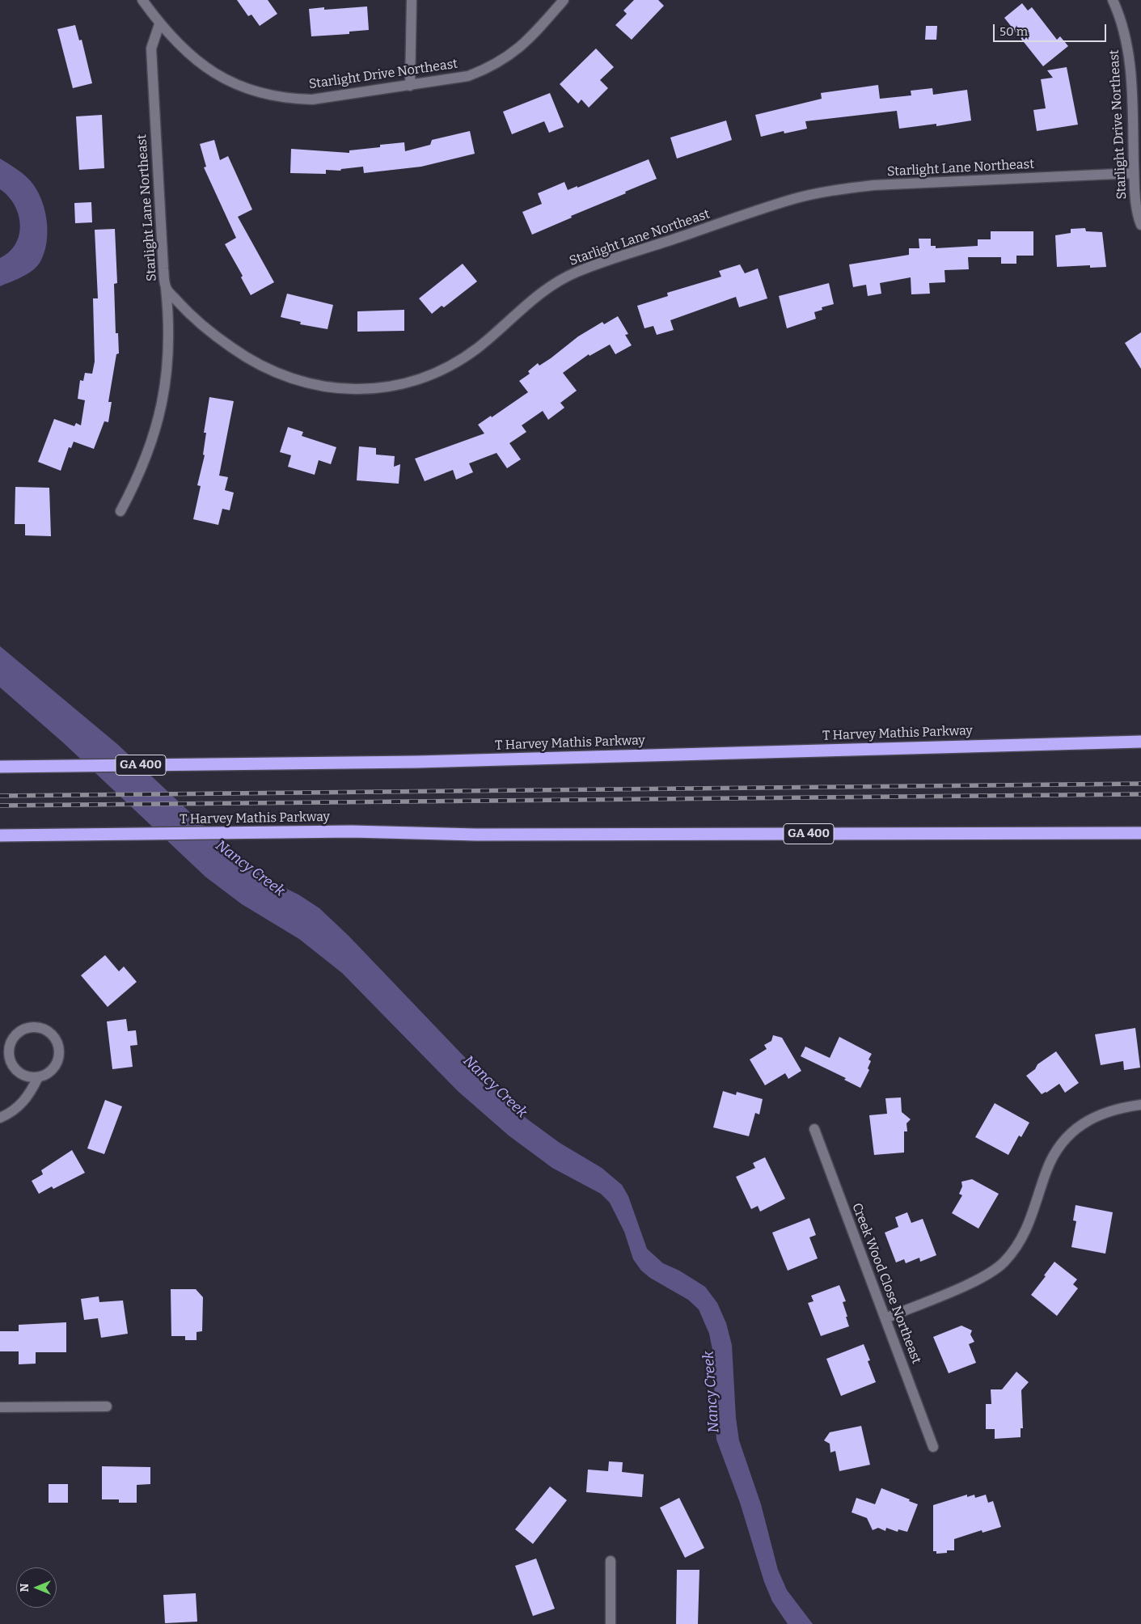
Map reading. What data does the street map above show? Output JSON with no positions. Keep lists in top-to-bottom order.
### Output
{
  "streets": {
    "highway": ["T Harvey Mathis Parkway", "GA 400"],
    "street": ["Starlight Drive Northeast", "Starlight Lane Northeast", "Creek Wood Close Northeast"]
  },
  "crossings": [
    ["Starlight Drive Northeast", "Starlight Lane Northeast"]
  ],
  "water": ["Nancy Creek"],
  "scale_bar": "50 m",
  "north": "left"
}
